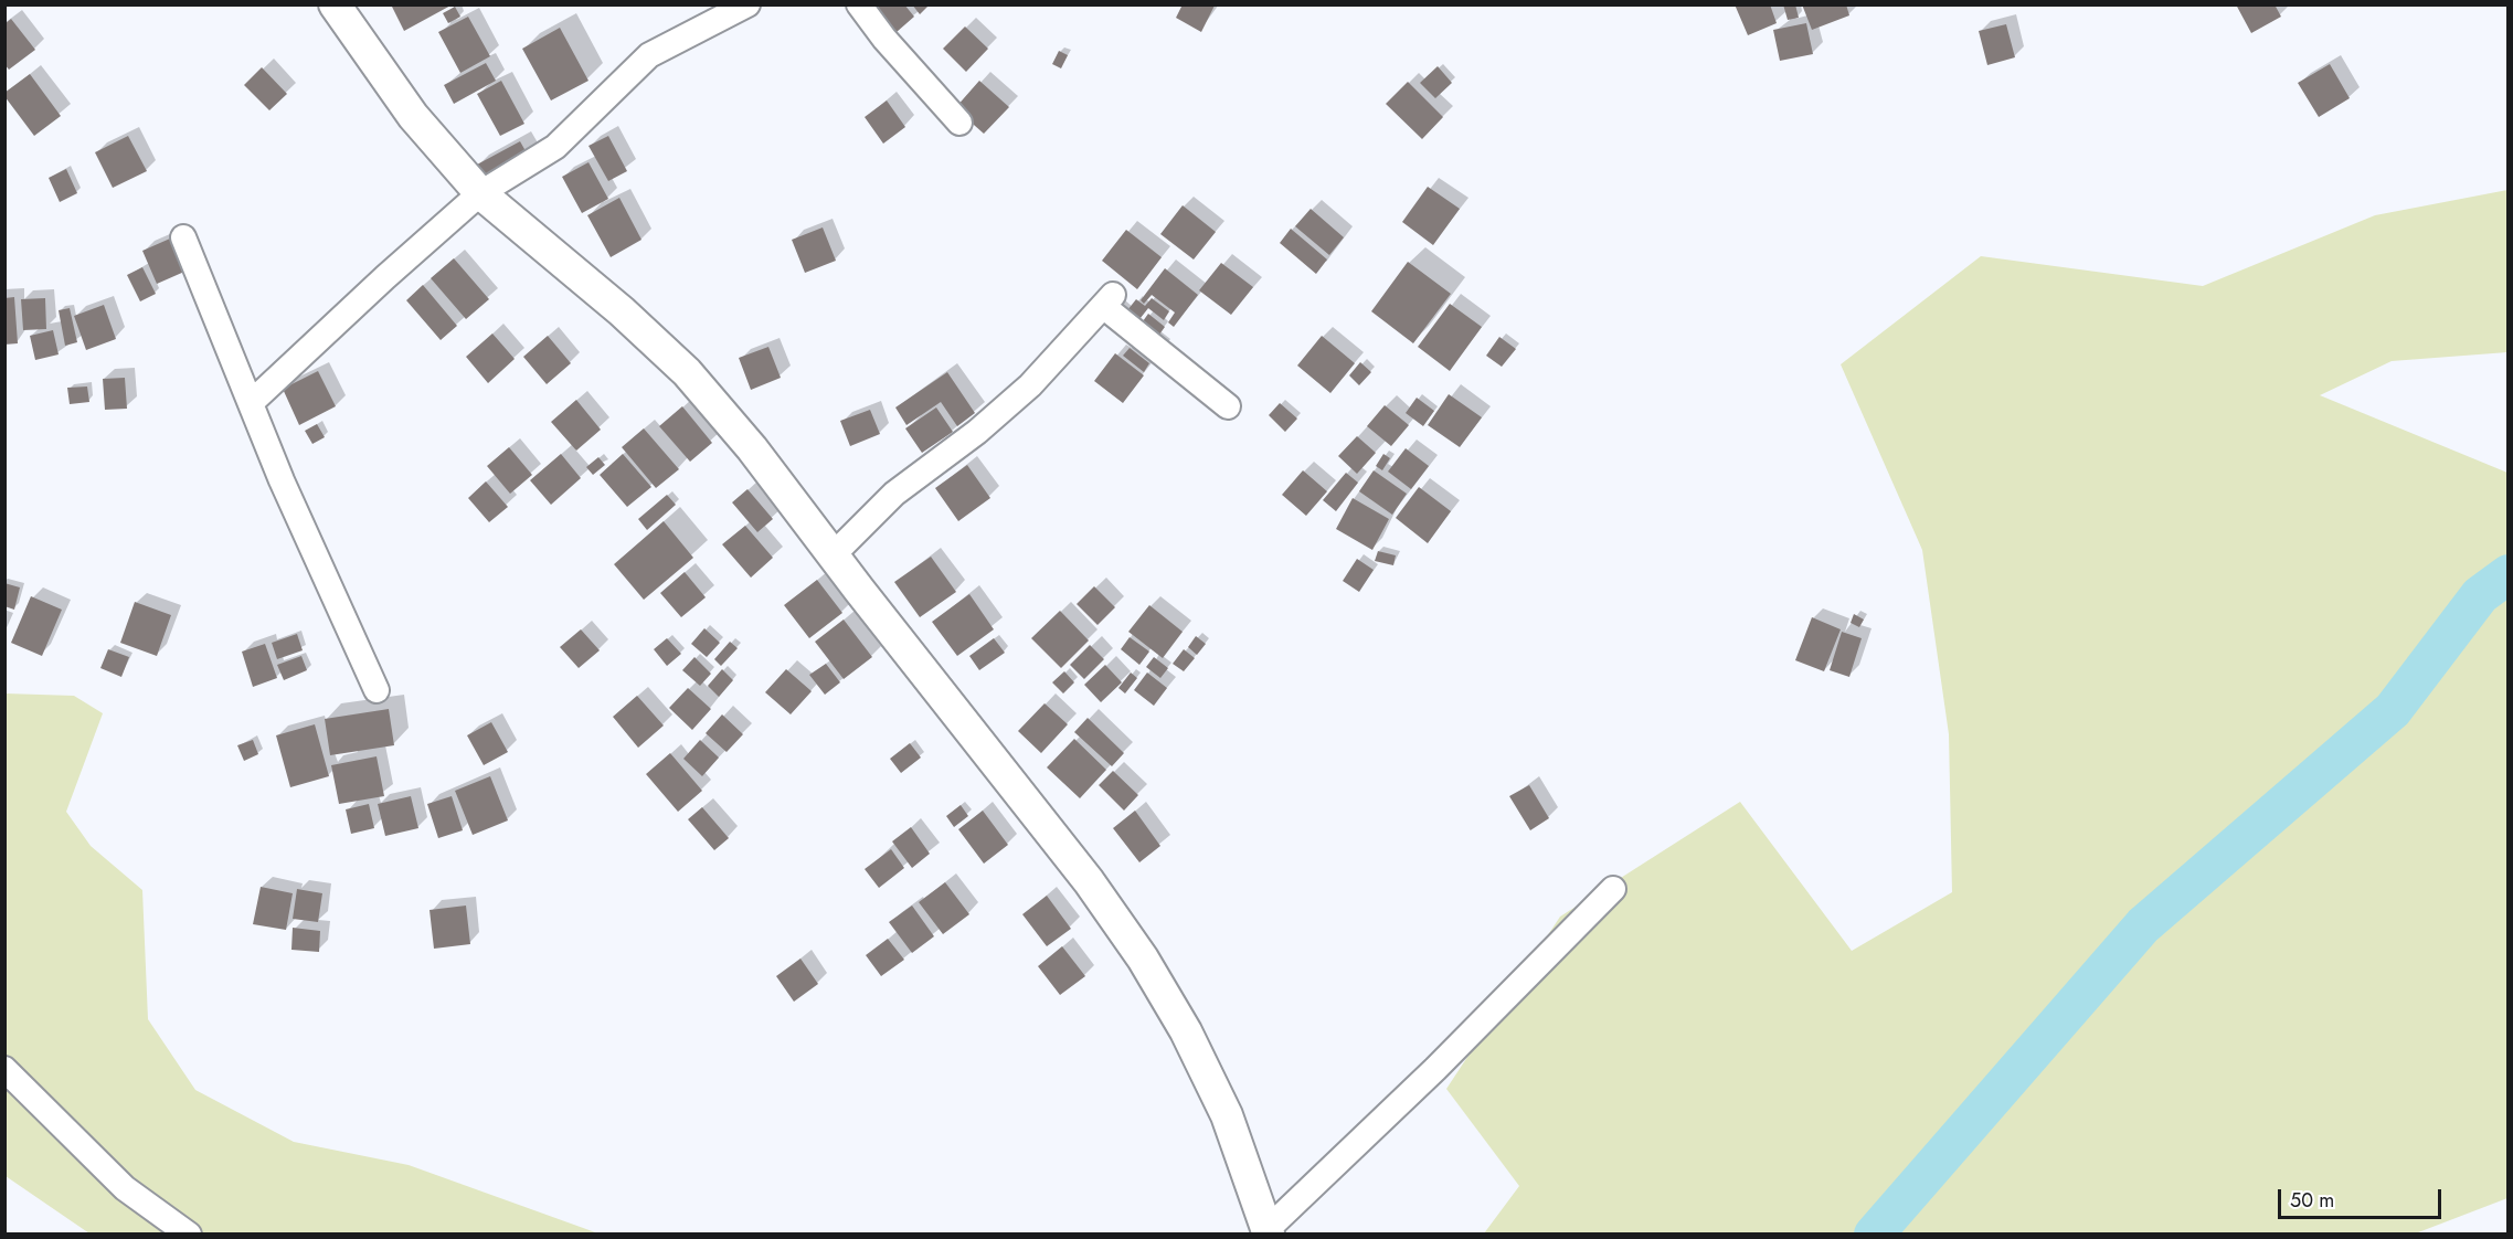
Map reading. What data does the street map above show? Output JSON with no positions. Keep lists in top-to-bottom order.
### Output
{
  "scale_bar": "50 m"
}
